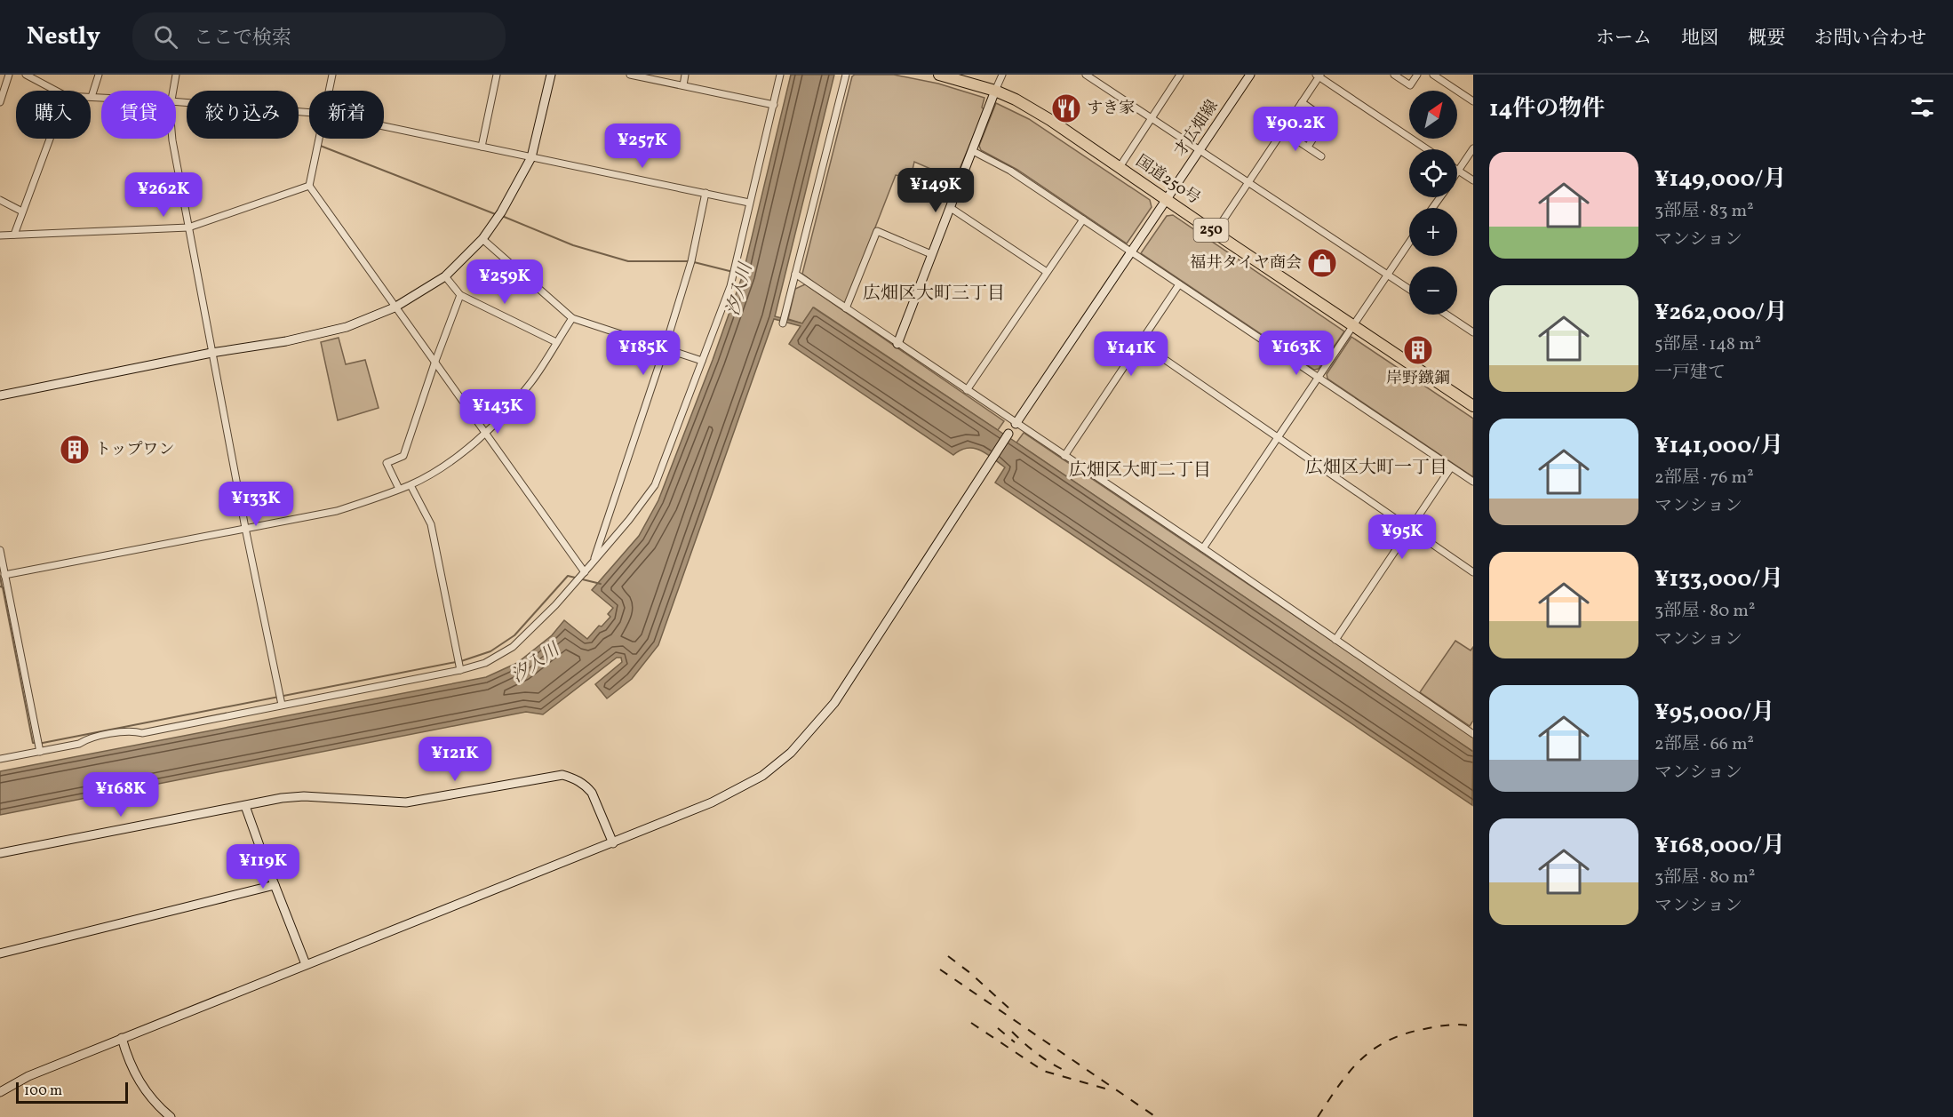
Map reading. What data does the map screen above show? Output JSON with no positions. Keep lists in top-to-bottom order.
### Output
{
  "streets": {
    "highway": ["国道250号", "250"],
    "street": ["才広畑線"]
  },
  "crossings": [
    ["才広畑線", "国道250号"]
  ],
  "districts": ["広畑区大町三丁目", "広畑区大町一丁目", "広畑区大町二丁目"],
  "water": ["汐入川"],
  "places": {
    "restaurant": ["すき家"],
    "shop": ["福井タイヤ商会"],
    "building": ["岸野鐵鋼", "トップワン"]
  },
  "scale_bar": "100 m",
  "north": "top right",
  "page": {
    "header": "Nestly",
    "search": "ここで検索",
    "nav": [
      "ホーム",
      "地図",
      "概要",
      "お問い合わせ"
    ],
    "heading": "14件の物件",
    "map_buttons": ["+", "−"],
    "chip": [
      "購入",
      "賃貸",
      "絞り込み",
      "新着"
    ],
    "price": [
      "¥90.2K",
      "¥257K",
      "¥149K",
      "¥262K",
      "¥259K",
      "¥185K",
      "¥163K",
      "¥141K",
      "¥143K",
      "¥133K",
      "¥95K",
      "¥121K",
      "¥168K",
      "¥119K"
    ],
    "list": [
      {
        "name": "¥149,000/月",
        "note": "3部屋 · 83 m² · マンション"
      },
      {
        "name": "¥262,000/月",
        "note": "5部屋 · 148 m² · 一戸建て"
      },
      {
        "name": "¥141,000/月",
        "note": "2部屋 · 76 m² · マンション"
      },
      {
        "name": "¥133,000/月",
        "note": "3部屋 · 80 m² · マンション"
      },
      {
        "name": "¥95,000/月",
        "note": "2部屋 · 66 m² · マンション"
      },
      {
        "name": "¥168,000/月",
        "note": "3部屋 · 80 m² · マンション"
      }
    ],
    "scale": "100 m"
  }
}
